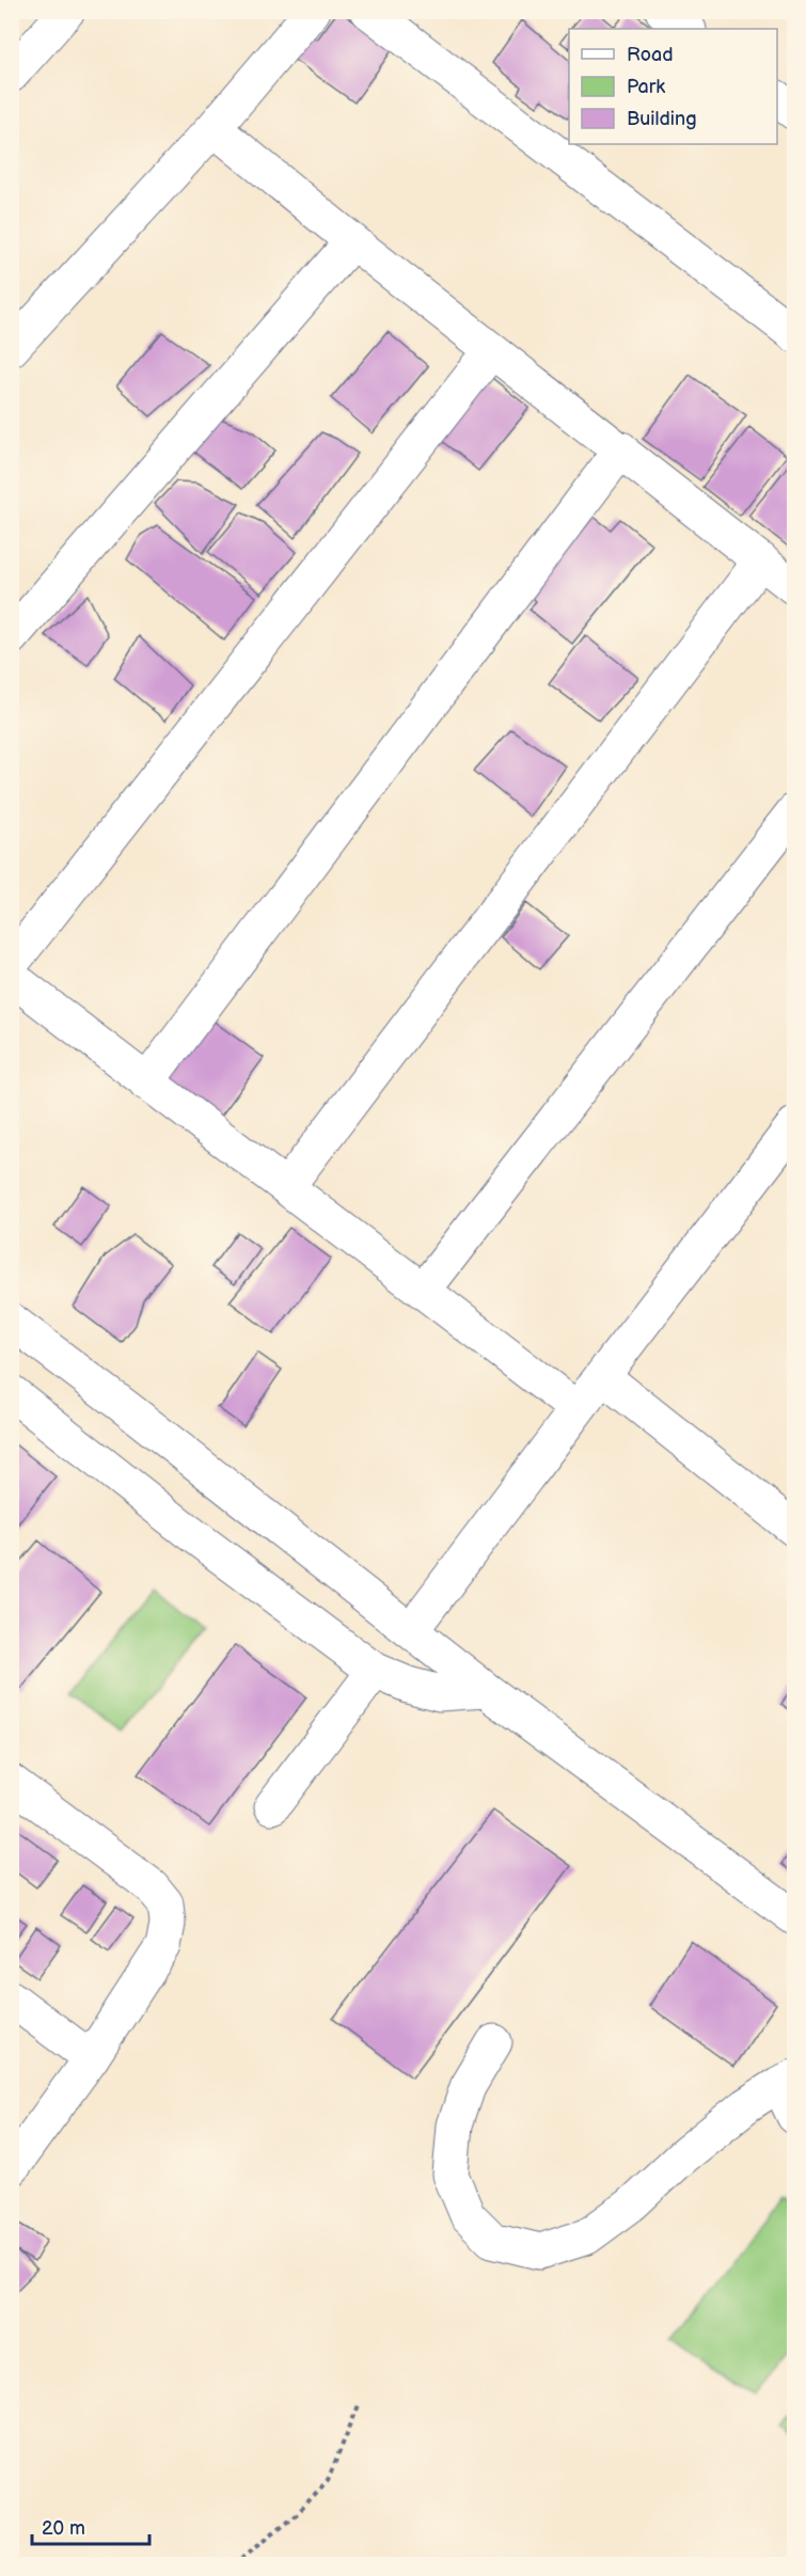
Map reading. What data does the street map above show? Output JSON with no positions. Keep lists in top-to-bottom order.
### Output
{
  "legend": ["Road", "Park", "Building"],
  "scale_bar": "20 m"
}
